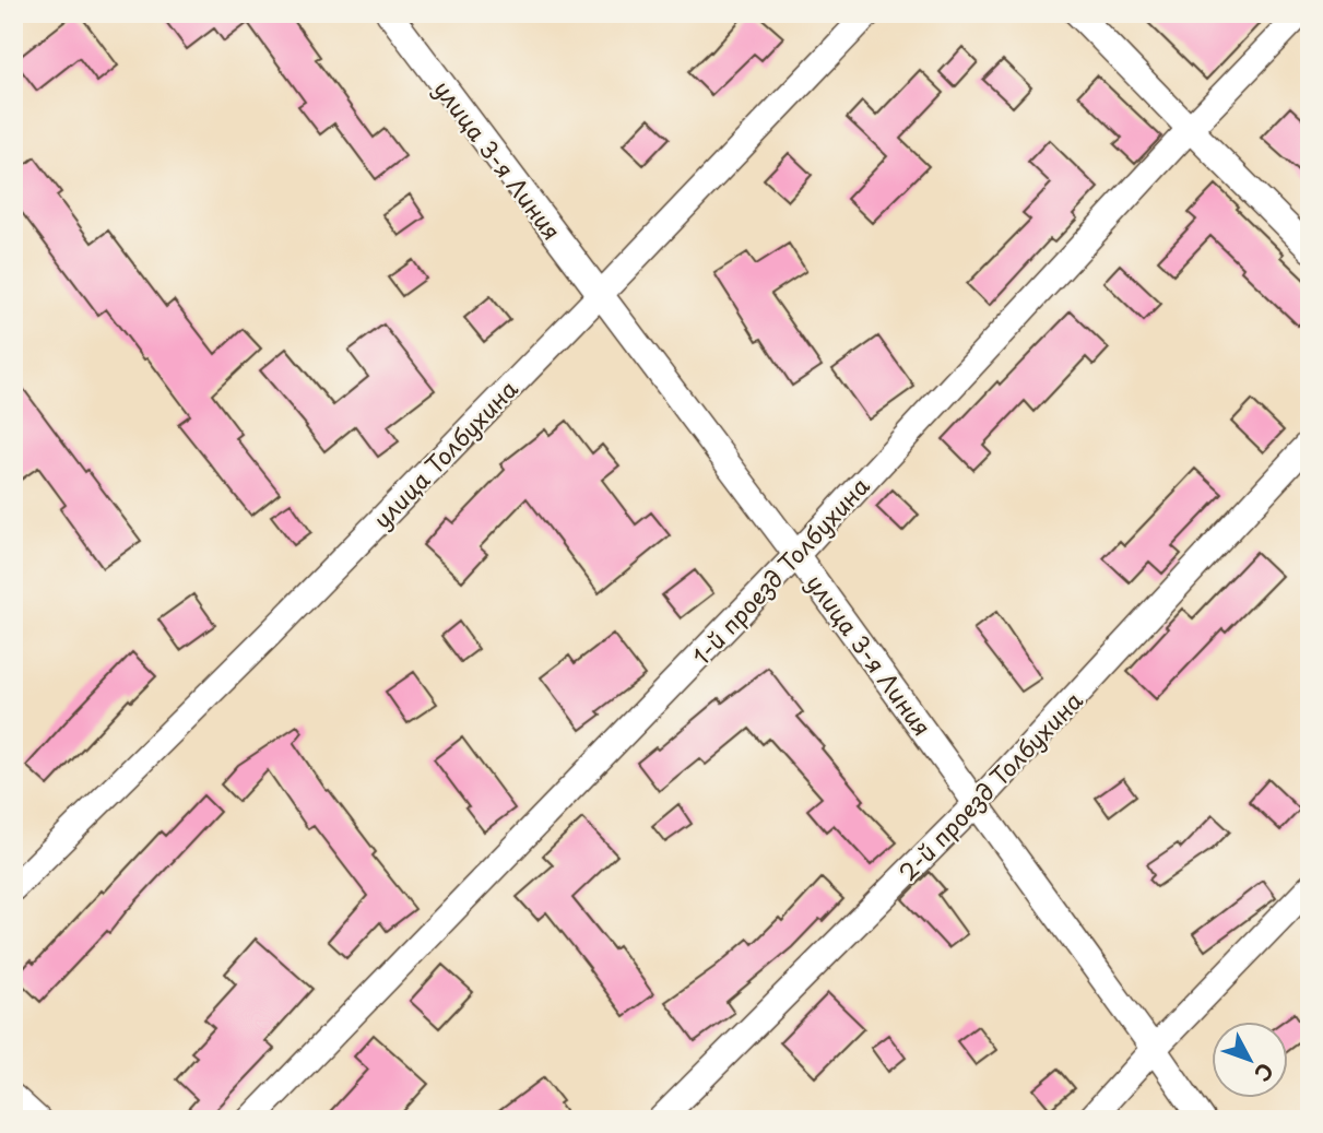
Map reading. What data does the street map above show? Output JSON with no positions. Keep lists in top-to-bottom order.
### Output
{
  "streets": {
    "street": [
      "улица 3-я Линия",
      "улица Толбухина",
      "1-й проезд Толбухина",
      "2-й проезд Толбухина"
    ]
  },
  "crossings": [
    ["улица 3-я Линия", "улица Толбухина"],
    ["улица 3-я Линия", "1-й проезд Толбухина"],
    ["улица 3-я Линия", "2-й проезд Толбухина"]
  ],
  "north": "bottom right"
}
